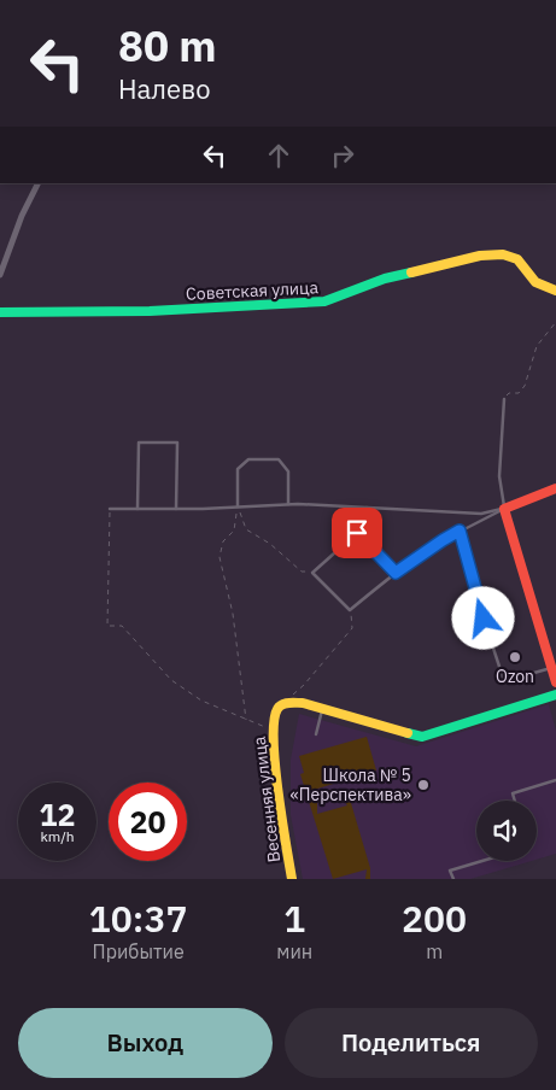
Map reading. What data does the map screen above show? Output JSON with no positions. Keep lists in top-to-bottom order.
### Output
{
  "streets": {
    "street": ["Советская улица", "Весенняя улица"]
  },
  "places": ["Ozon", "Школа № 5 «Перспектива»"],
  "page": {
    "turn": ["80 m", "Налево"],
    "speed": "12 km/h",
    "limit": "20",
    "eta": [
      "10:37",
      "Прибытие",
      "1",
      "мин",
      "200",
      "m"
    ],
    "buttons": ["Выход", "Поделиться"]
  }
}
